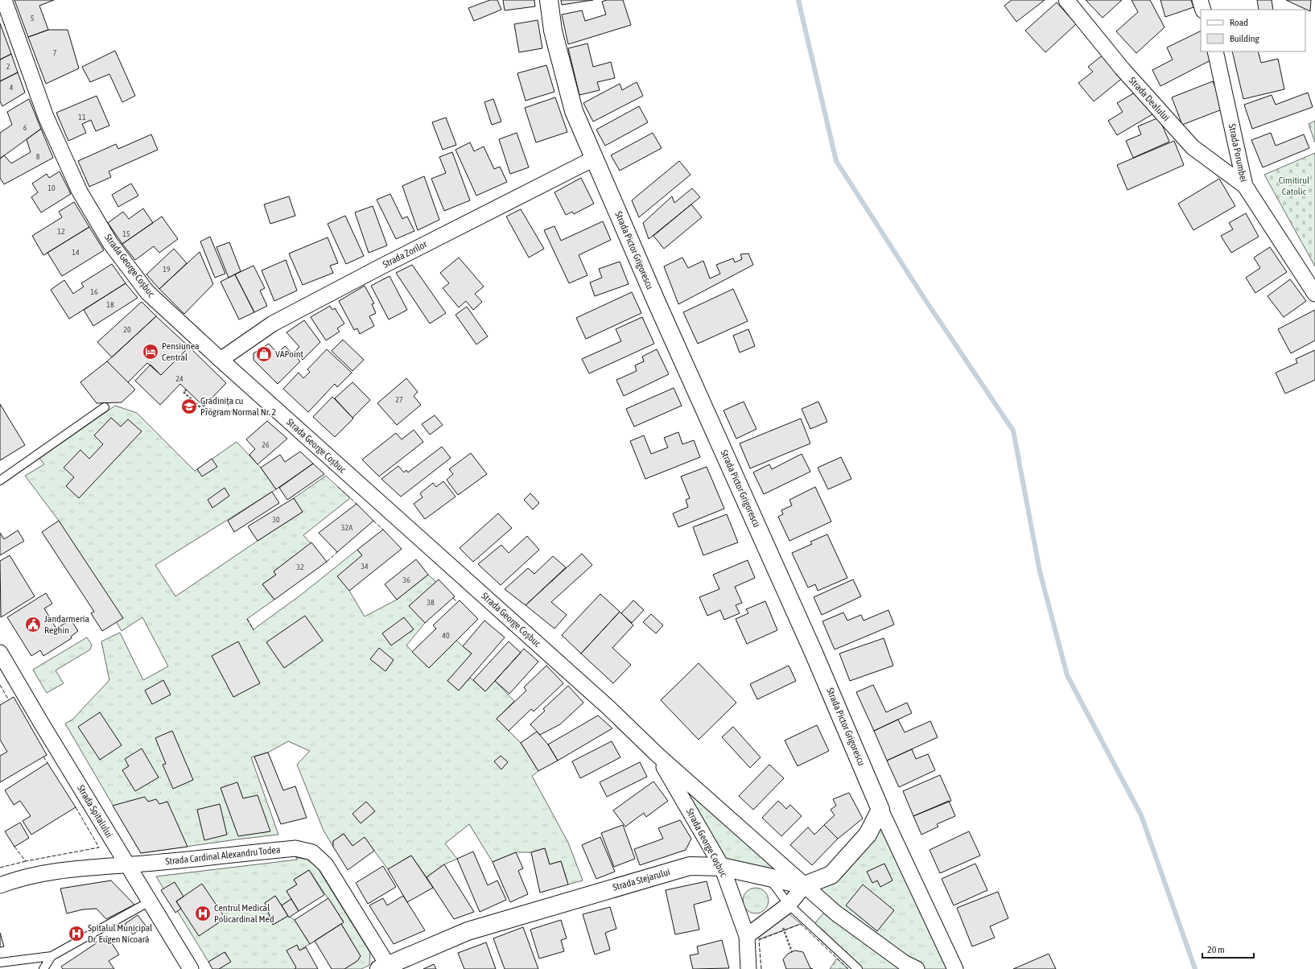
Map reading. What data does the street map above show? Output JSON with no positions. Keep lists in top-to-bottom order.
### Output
{
  "streets": {
    "street": [
      "Strada Dealului",
      "Strada Porumbei",
      "Strada Pictor Grigorescu",
      "Strada Zorilor",
      "Strada George Coșbuc",
      "Strada Spitalului",
      "Strada Cardinal Alexandru Todea",
      "Strada Stejarului"
    ]
  },
  "crossings": [
    ["Strada Dealului", "Strada Porumbei"],
    ["Strada Pictor Grigorescu", "Strada Zorilor"],
    ["Strada Zorilor", "Strada George Coșbuc"],
    ["Strada George Coșbuc", "Strada Stejarului"],
    ["Strada Spitalului", "Strada Cardinal Alexandru Todea"],
    ["Strada Cardinal Alexandru Todea", "Strada Stejarului"]
  ],
  "parks": ["Cimitirul Catolic"],
  "places": {
    "hotel": ["Pensiunea Central"],
    "shop": ["VAPoint"],
    "school or university": ["Grădinița cu Program Normal Nr. 2"],
    "public building": ["Jandarmeria Reghin"],
    "hospital": ["Centrul Medical Policardinal Med", "Spitalul Municipal Dr. Eugen Nicoară"]
  },
  "house_numbers": [
    "5",
    "7",
    "2",
    "4",
    "11",
    "6",
    "8",
    "10",
    "12",
    "15",
    "14",
    "19",
    "16",
    "18",
    "20",
    "24",
    "27",
    "26",
    "30",
    "32A",
    "34",
    "32",
    "36",
    "38",
    "40"
  ],
  "legend": ["Road", "Building"],
  "scale_bar": "20 m"
}
